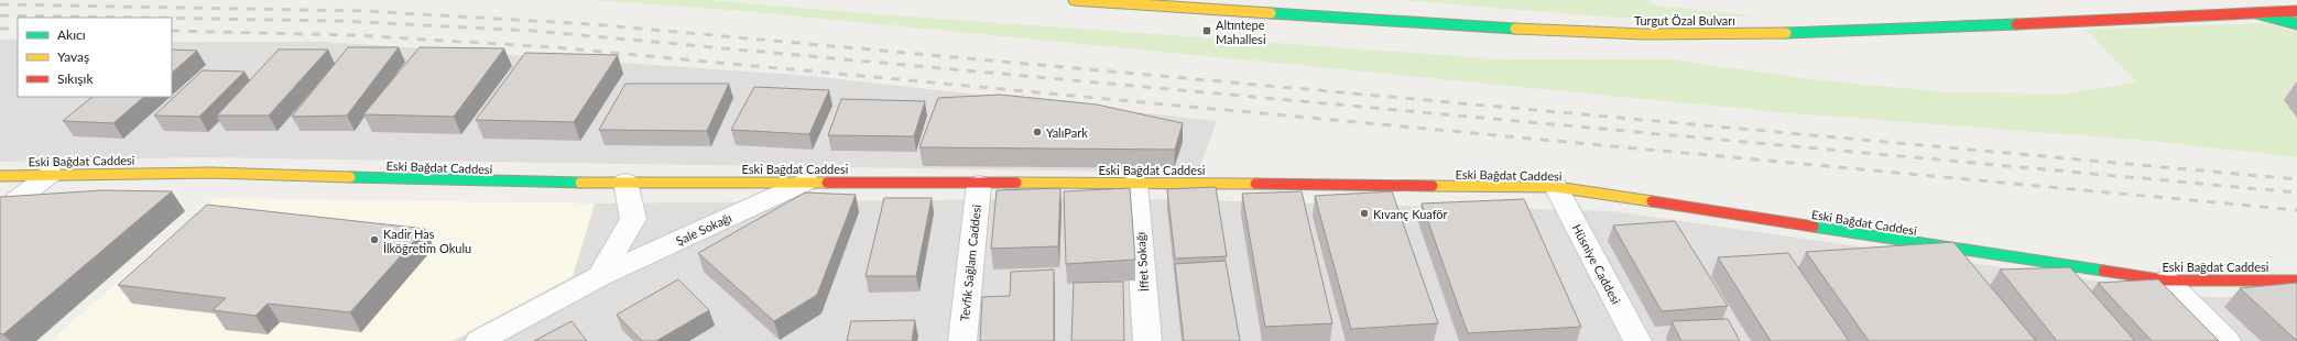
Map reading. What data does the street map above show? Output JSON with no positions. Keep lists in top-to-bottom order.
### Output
{
  "streets": {
    "main road": ["Turgut Özal Bulvarı", "Eski Bağdat Caddesi"],
    "street": [
      "Şale Sokağı",
      "İffet Sokağı",
      "Tevfik Sağlam Caddesi",
      "Hüsniye Caddesi"
    ]
  },
  "crossings": [
    ["Eski Bağdat Caddesi", "Şale Sokağı"],
    ["Eski Bağdat Caddesi", "İffet Sokağı"],
    ["Eski Bağdat Caddesi", "Tevfik Sağlam Caddesi"],
    ["Eski Bağdat Caddesi", "Hüsniye Caddesi"]
  ],
  "places": {
    "transit": ["Altıntepe Mahallesi"],
    "other": ["YalıPark", "Kıvanç Kuaför", "Kadir Has İlköğretim Okulu"]
  },
  "legend": ["Akıcı", "Yavaş", "Sıkışık"]
}
